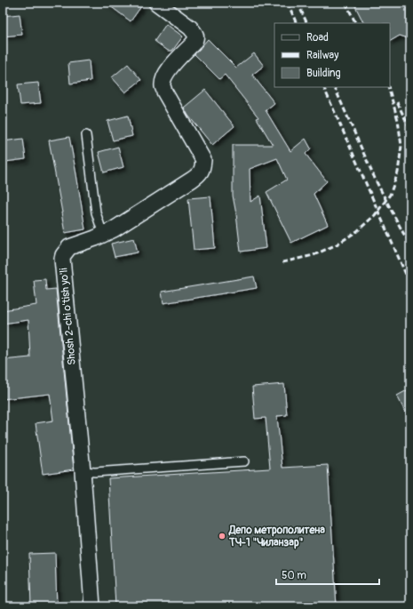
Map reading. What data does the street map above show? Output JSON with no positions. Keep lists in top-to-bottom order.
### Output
{
  "streets": {
    "street": ["Shosh 2-chi o'tish yo'li"]
  },
  "places": ["Депо метрополитена ТЧ-1 \"Чиланзар\""],
  "legend": ["Road", "Railway", "Building"],
  "scale_bar": "50 m"
}
